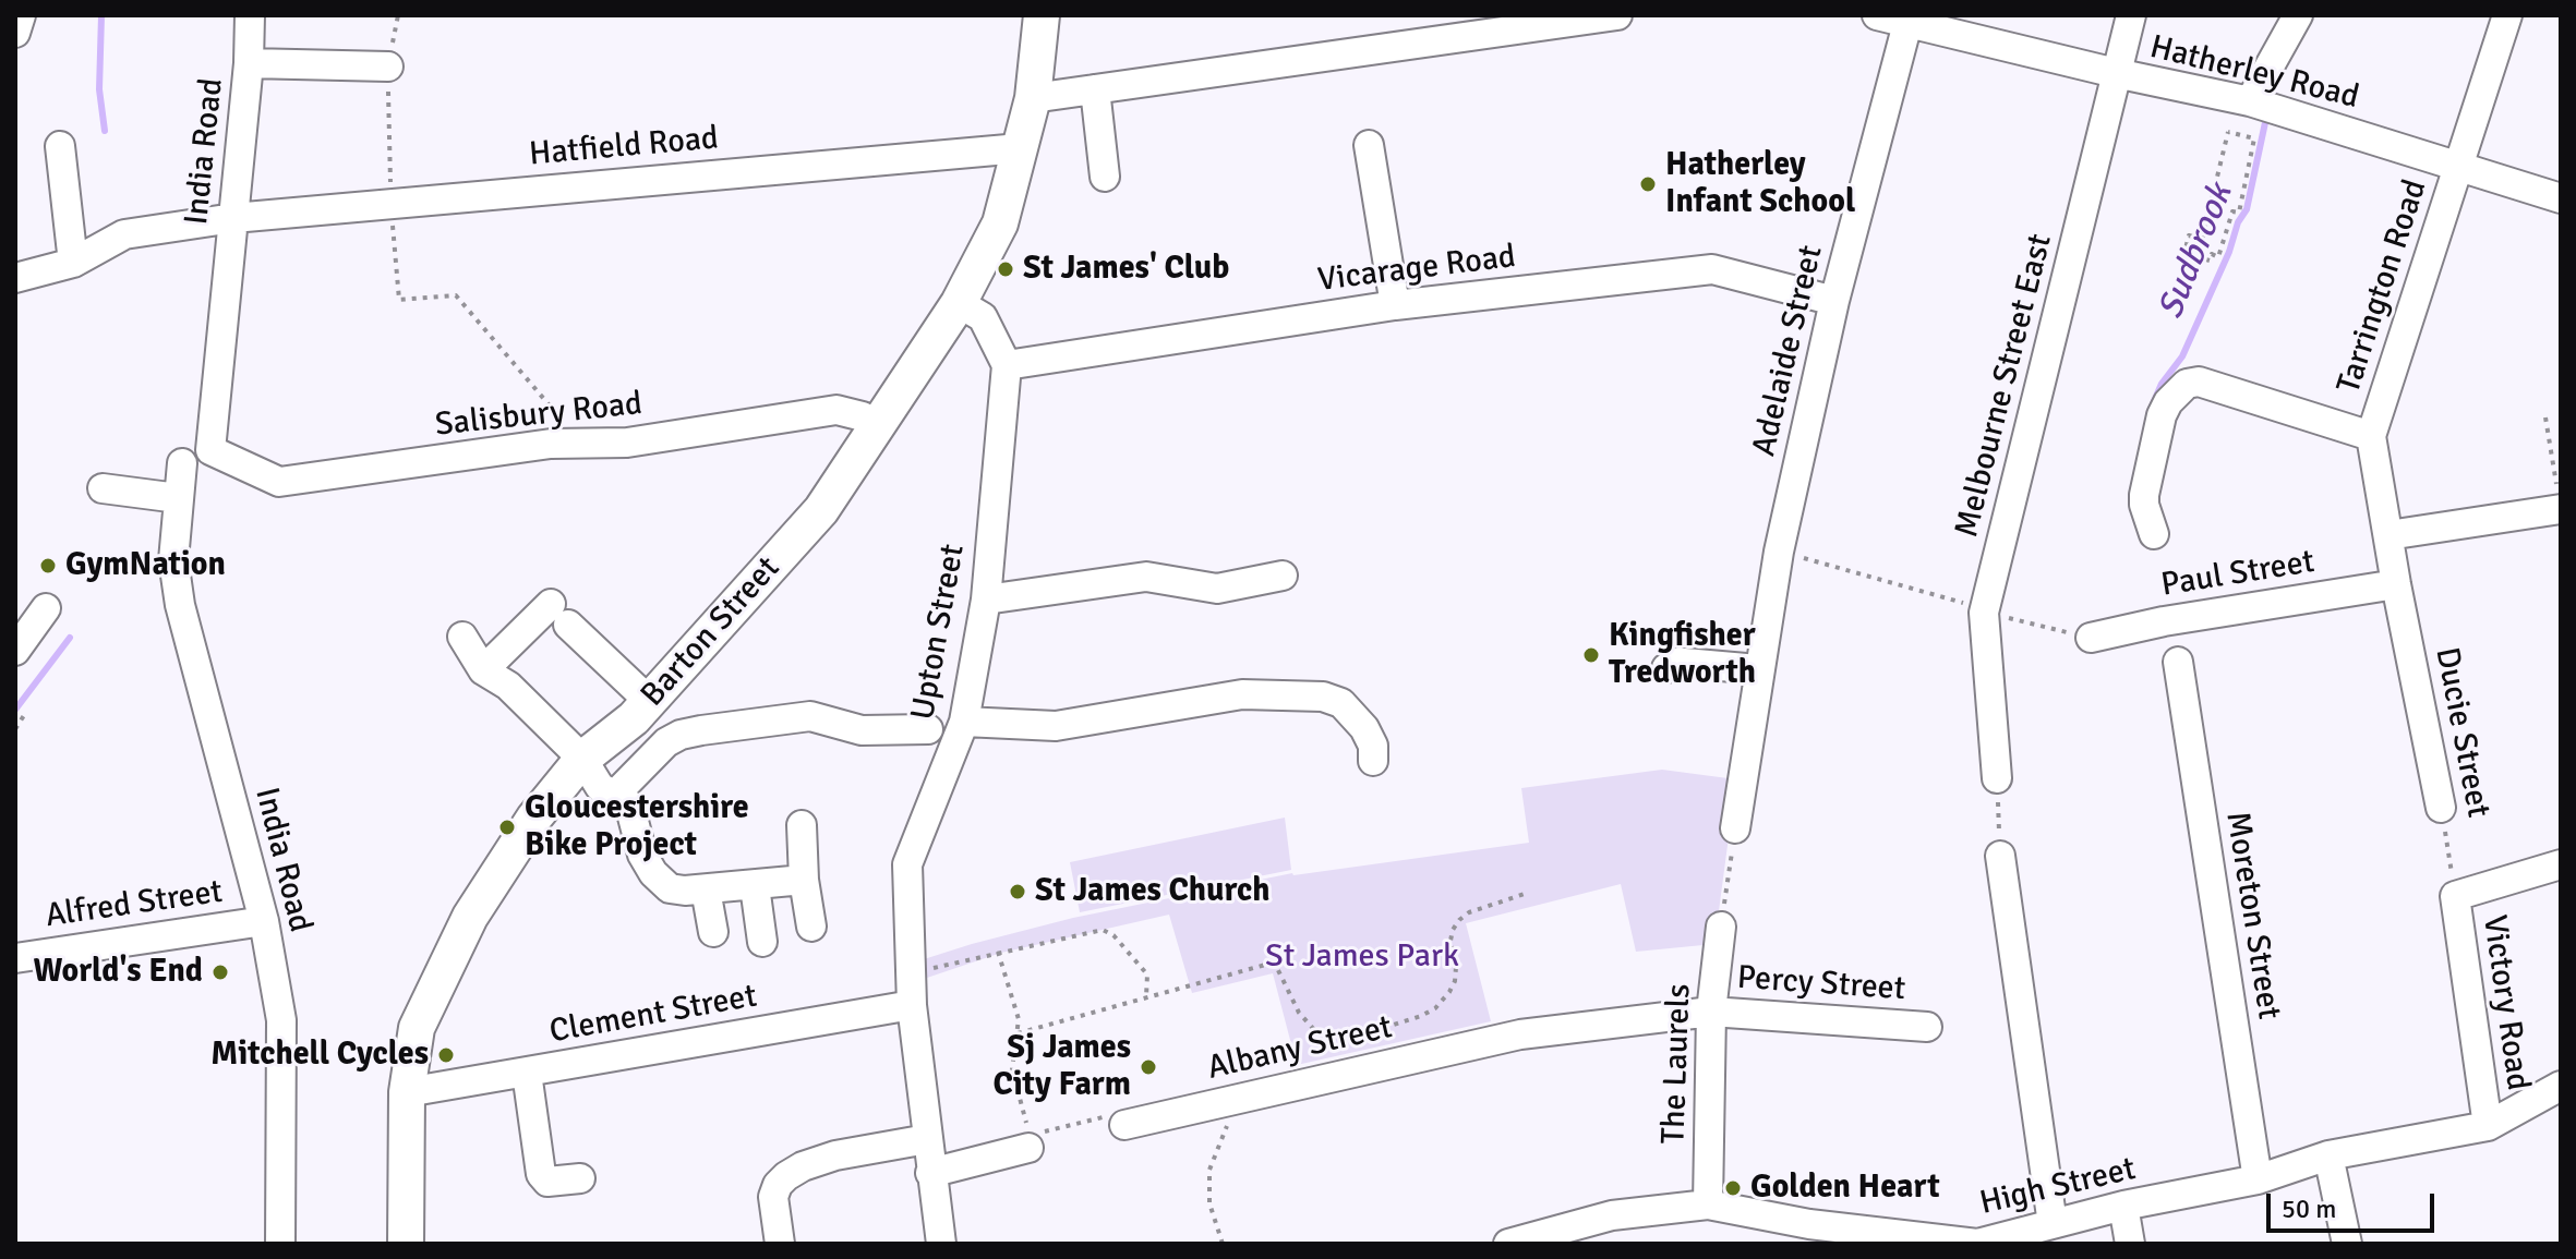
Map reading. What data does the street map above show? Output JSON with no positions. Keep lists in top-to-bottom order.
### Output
{
  "streets": {
    "main road": ["Barton Street"],
    "street": [
      "Hatherley Road",
      "Hatfield Road",
      "India Road",
      "Vicarage Road",
      "Tarrington Road",
      "Adelaide Street",
      "Melbourne Street East",
      "Salisbury Road",
      "Paul Street",
      "Upton Street",
      "Ducie Street",
      "Alfred Street",
      "Moreton Street",
      "Percy Street",
      "Victory Road",
      "Clement Street",
      "Albany Street",
      "The Laurels",
      "High Street"
    ]
  },
  "crossings": [
    ["Hatherley Road", "Tarrington Road"],
    ["Hatherley Road", "Adelaide Street"],
    ["Hatherley Road", "Melbourne Street East"],
    ["Hatfield Road", "India Road"],
    ["Hatfield Road", "Barton Street"],
    ["India Road", "Salisbury Road"],
    ["India Road", "Alfred Street"],
    ["Vicarage Road", "Adelaide Street"],
    ["Vicarage Road", "Upton Street"],
    ["Tarrington Road", "Paul Street"],
    ["Tarrington Road", "Ducie Street"],
    ["Salisbury Road", "Barton Street"],
    ["Paul Street", "Ducie Street"],
    ["Barton Street", "Clement Street"],
    ["Upton Street", "Clement Street"],
    ["Ducie Street", "Victory Road"],
    ["Moreton Street", "High Street"],
    ["Percy Street", "Albany Street"],
    ["Percy Street", "The Laurels"],
    ["Victory Road", "High Street"],
    ["Albany Street", "The Laurels"],
    ["The Laurels", "High Street"]
  ],
  "water": ["Sudbrook"],
  "parks": ["St James Park"],
  "places": [
    "Hatherley Infant School",
    "St James' Club",
    "GymNation",
    "Kingfisher Tredworth",
    "Gloucestershire Bike Project",
    "St James Church",
    "World's End",
    "Mitchell Cycles",
    "Sj James City Farm",
    "Golden Heart"
  ],
  "scale_bar": "50 m"
}
